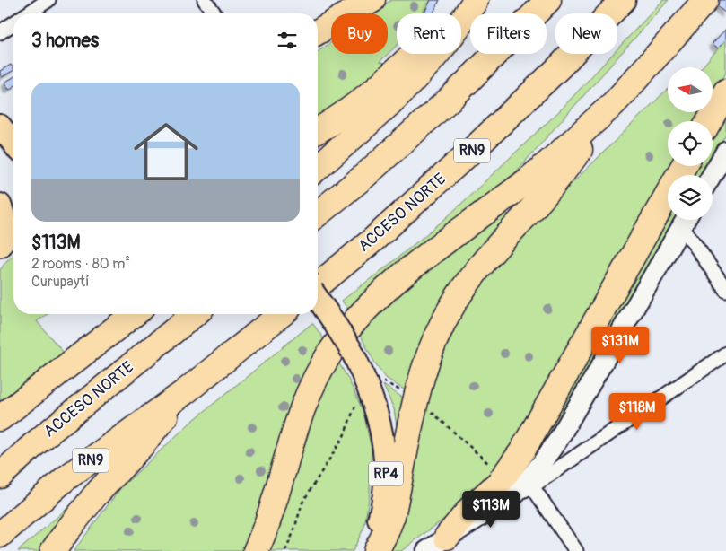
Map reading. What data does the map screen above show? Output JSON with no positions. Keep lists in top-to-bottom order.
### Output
{
  "streets": {
    "highway": ["RN9", "ACCESO NORTE"],
    "main road": ["RP4"]
  },
  "north": "left",
  "page": {
    "chip": [
      "Buy",
      "Rent",
      "Filters",
      "New"
    ],
    "heading": "3 homes",
    "list": [
      {
        "name": "$113M",
        "note": "2 rooms · 80 m² · Curupaytí"
      }
    ],
    "price": ["$131M", "$118M", "$113M"]
  }
}
